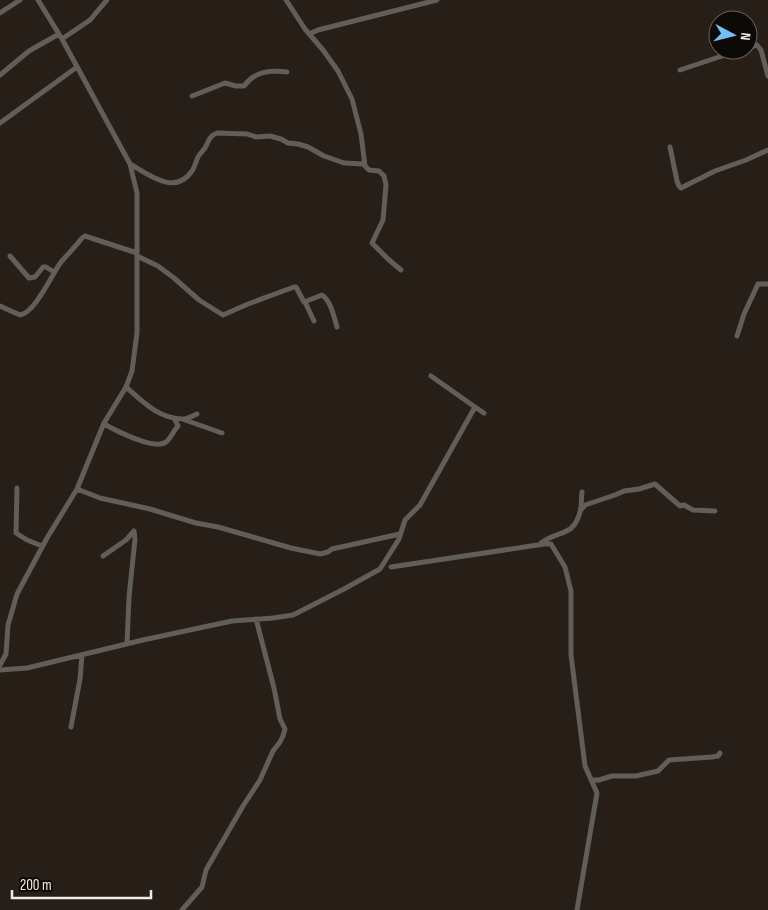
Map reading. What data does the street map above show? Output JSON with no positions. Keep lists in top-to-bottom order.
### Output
{
  "scale_bar": "200 m",
  "north": "right"
}
